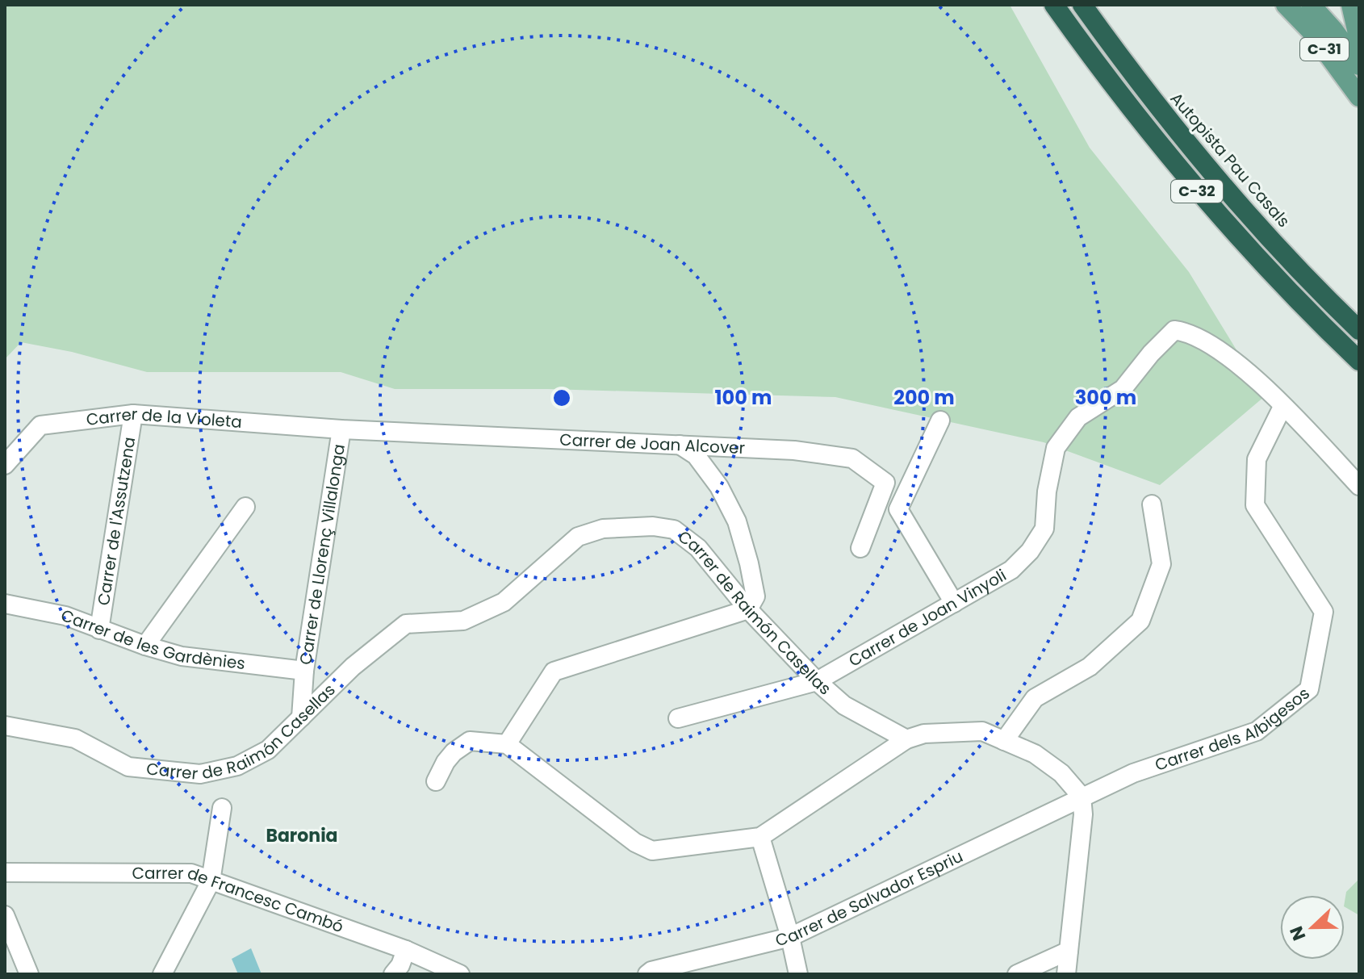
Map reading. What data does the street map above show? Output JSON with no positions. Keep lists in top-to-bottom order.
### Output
{
  "streets": {
    "highway": ["Autopista Pau Casals", "C-32"],
    "main road": ["C-31"],
    "street": [
      "Carrer de la Violeta",
      "Carrer de Joan Alcover",
      "Carrer de l'Assutzena",
      "Carrer de Llorenç Villalonga",
      "Carrer de Raimón Casellas",
      "Carrer de Joan Vinyoli",
      "Carrer de les Gardènies",
      "Carrer dels Albigesos",
      "Carrer de Salvador Espriu",
      "Carrer de Francesc Cambó"
    ]
  },
  "crossings": [
    ["Carrer de la Violeta", "Carrer de Joan Alcover"],
    ["Carrer de la Violeta", "Carrer de l'Assutzena"],
    ["Carrer de la Violeta", "Carrer de Llorenç Villalonga"],
    ["Carrer de Joan Alcover", "Carrer de Llorenç Villalonga"],
    ["Carrer de l'Assutzena", "Carrer de les Gardènies"],
    ["Carrer de Llorenç Villalonga", "Carrer de Raimón Casellas"],
    ["Carrer de Llorenç Villalonga", "Carrer de les Gardènies"],
    ["Carrer de Raimón Casellas", "Carrer de Joan Vinyoli"],
    ["Carrer de Joan Vinyoli", "Carrer dels Albigesos"],
    ["Carrer dels Albigesos", "Carrer de Salvador Espriu"]
  ],
  "districts": ["Baronia"],
  "north": "left",
  "rings": ["100 m", "200 m", "300 m"]
}
